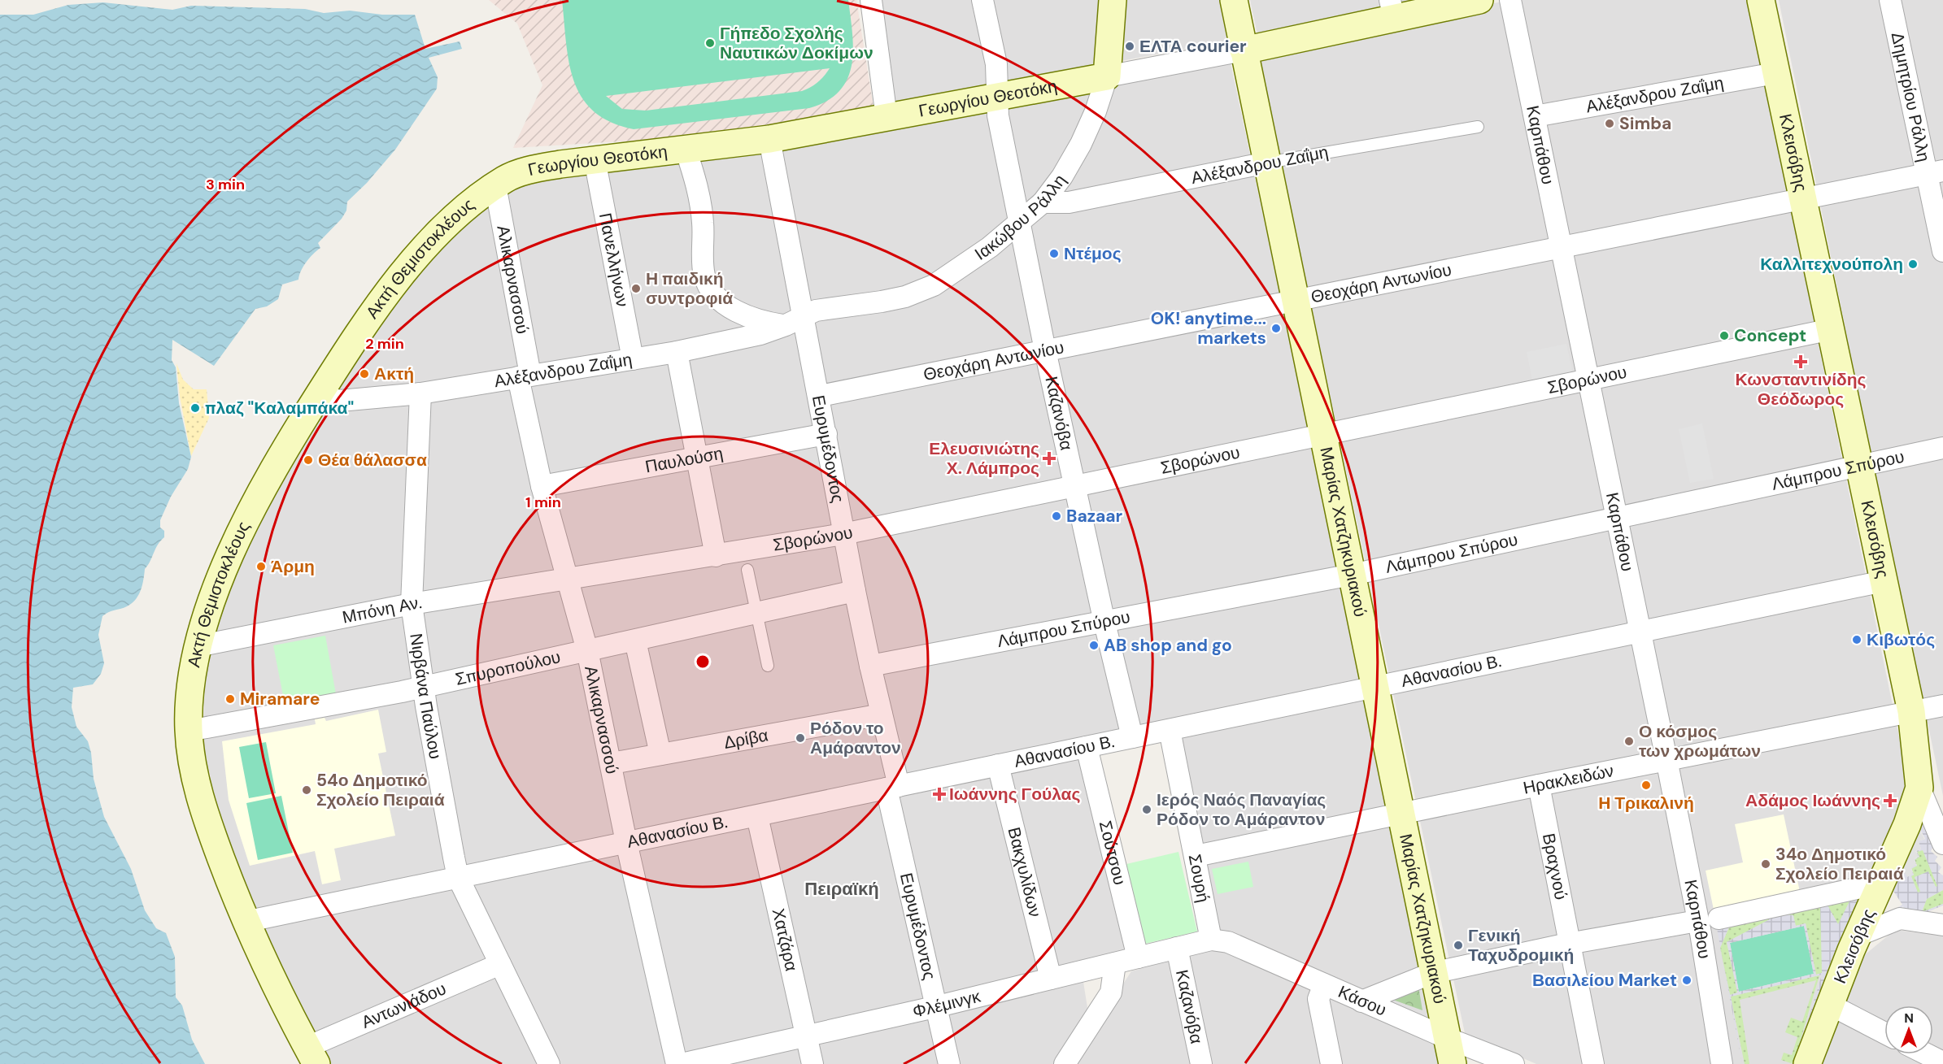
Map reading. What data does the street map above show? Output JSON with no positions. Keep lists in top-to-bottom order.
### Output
{
  "streets": {
    "street": [
      "Αλέξανδρου Ζαΐμη",
      "Δημητρίου Ράλλη",
      "Γεωργίου Θεοτόκη",
      "Καρπάθου",
      "Κλεισόβης",
      "Ιακώβου Ράλλη",
      "Πανελλήνων",
      "Ακτή Θεμιστοκλέους",
      "Αλικαρνασσού",
      "Θεοχάρη Αντωνίου",
      "Σβορώνου",
      "Καζανόβα",
      "Ευρυμέδοντος",
      "Παυλούση",
      "Λάμπρου Σπύρου",
      "Μαρίας Χατζηκυριακού",
      "Μπόνη Αν.",
      "Σπυροπούλου",
      "Αθανασίου Β.",
      "Νιρβάνα Παύλου",
      "Δρίβα",
      "Ηρακλειδών",
      "Σούτσου",
      "Βραχνού",
      "Βακχυλίδων",
      "Σουρή",
      "Χατζάρα",
      "Κάσου",
      "Φλέμινγκ",
      "Αντωνιάδου"
    ]
  },
  "crossings": [
    ["Αλέξανδρου Ζαΐμη", "Καρπάθου"],
    ["Αλέξανδρου Ζαΐμη", "Κλεισόβης"],
    ["Αλέξανδρου Ζαΐμη", "Ιακώβου Ράλλη"],
    ["Αλέξανδρου Ζαΐμη", "Πανελλήνων"],
    ["Αλέξανδρου Ζαΐμη", "Ακτή Θεμιστοκλέους"],
    ["Αλέξανδρου Ζαΐμη", "Αλικαρνασσού"],
    ["Αλέξανδρου Ζαΐμη", "Ευρυμέδοντος"],
    ["Αλέξανδρου Ζαΐμη", "Μαρίας Χατζηκυριακού"],
    ["Αλέξανδρου Ζαΐμη", "Νιρβάνα Παύλου"],
    ["Δημητρίου Ράλλη", "Θεοχάρη Αντωνίου"],
    ["Γεωργίου Θεοτόκη", "Ιακώβου Ράλλη"],
    ["Γεωργίου Θεοτόκη", "Πανελλήνων"],
    ["Γεωργίου Θεοτόκη", "Ακτή Θεμιστοκλέους"],
    ["Γεωργίου Θεοτόκη", "Αλικαρνασσού"],
    ["Γεωργίου Θεοτόκη", "Καζανόβα"],
    ["Γεωργίου Θεοτόκη", "Ευρυμέδοντος"],
    ["Γεωργίου Θεοτόκη", "Μαρίας Χατζηκυριακού"],
    ["Καρπάθου", "Θεοχάρη Αντωνίου"],
    ["Καρπάθου", "Σβορώνου"],
    ["Καρπάθου", "Λάμπρου Σπύρου"],
    ["Καρπάθου", "Αθανασίου Β."],
    ["Καρπάθου", "Ηρακλειδών"],
    ["Κλεισόβης", "Θεοχάρη Αντωνίου"],
    ["Κλεισόβης", "Σβορώνου"],
    ["Κλεισόβης", "Λάμπρου Σπύρου"],
    ["Κλεισόβης", "Αθανασίου Β."],
    ["Κλεισόβης", "Ηρακλειδών"],
    ["Ιακώβου Ράλλη", "Καζανόβα"],
    ["Ιακώβου Ράλλη", "Ευρυμέδοντος"],
    ["Ακτή Θεμιστοκλέους", "Αλικαρνασσού"],
    ["Ακτή Θεμιστοκλέους", "Μπόνη Αν."],
    ["Ακτή Θεμιστοκλέους", "Σπυροπούλου"],
    ["Ακτή Θεμιστοκλέους", "Αθανασίου Β."],
    ["Ακτή Θεμιστοκλέους", "Αντωνιάδου"],
    ["Αλικαρνασσού", "Σβορώνου"],
    ["Αλικαρνασσού", "Παυλούση"],
    ["Αλικαρνασσού", "Μπόνη Αν."],
    ["Αλικαρνασσού", "Σπυροπούλου"],
    ["Αλικαρνασσού", "Αθανασίου Β."],
    ["Αλικαρνασσού", "Δρίβα"],
    ["Θεοχάρη Αντωνίου", "Καζανόβα"],
    ["Θεοχάρη Αντωνίου", "Ευρυμέδοντος"],
    ["Θεοχάρη Αντωνίου", "Μαρίας Χατζηκυριακού"],
    ["Σβορώνου", "Καζανόβα"],
    ["Σβορώνου", "Ευρυμέδοντος"],
    ["Σβορώνου", "Μαρίας Χατζηκυριακού"],
    ["Σβορώνου", "Μπόνη Αν."],
    ["Καζανόβα", "Λάμπρου Σπύρου"],
    ["Καζανόβα", "Αθανασίου Β."],
    ["Καζανόβα", "Φλέμινγκ"],
    ["Ευρυμέδοντος", "Παυλούση"],
    ["Ευρυμέδοντος", "Λάμπρου Σπύρου"],
    ["Ευρυμέδοντος", "Σπυροπούλου"],
    ["Ευρυμέδοντος", "Αθανασίου Β."],
    ["Ευρυμέδοντος", "Δρίβα"],
    ["Ευρυμέδοντος", "Φλέμινγκ"],
    ["Λάμπρου Σπύρου", "Μαρίας Χατζηκυριακού"],
    ["Μαρίας Χατζηκυριακού", "Αθανασίου Β."],
    ["Μαρίας Χατζηκυριακού", "Ηρακλειδών"],
    ["Μαρίας Χατζηκυριακού", "Κάσου"],
    ["Μπόνη Αν.", "Νιρβάνα Παύλου"],
    ["Σπυροπούλου", "Νιρβάνα Παύλου"],
    ["Αθανασίου Β.", "Νιρβάνα Παύλου"],
    ["Αθανασίου Β.", "Σούτσου"],
    ["Αθανασίου Β.", "Βακχυλίδων"],
    ["Αθανασίου Β.", "Σουρή"],
    ["Αθανασίου Β.", "Χατζάρα"],
    ["Νιρβάνα Παύλου", "Αντωνιάδου"],
    ["Ηρακλειδών", "Βραχνού"],
    ["Ηρακλειδών", "Σουρή"],
    ["Σούτσου", "Φλέμινγκ"],
    ["Βακχυλίδων", "Φλέμινγκ"],
    ["Σουρή", "Κάσου"],
    ["Σουρή", "Φλέμινγκ"],
    ["Χατζάρα", "Φλέμινγκ"],
    ["Κάσου", "Φλέμινγκ"]
  ],
  "districts": ["Πειραϊκή"],
  "places": {
    "other": [
      "Γήπεδο Σχολής Ναυτικών Δοκίμων",
      "ΕΛΤΑ courier",
      "Simba",
      "Ντέμος",
      "Καλλιτεχνούπολη",
      "Η παιδική συντροφιά",
      "OK! anytime... markets",
      "Concept",
      "Ακτή",
      "πλαζ \"Καλαμπάκα\"",
      "Θέα θάλασσα",
      "Bazaar",
      "Άρμη",
      "Κιβωτός",
      "AB shop and go",
      "Miramare",
      "Ρόδον το Αμάραντον",
      "Ο κόσμος των χρωμάτων",
      "Η Τρικαλινή",
      "54ο Δημοτικό Σχολείο Πειραιά",
      "Ιερός Ναός Παναγίας Ρόδον το Αμάραντον",
      "34ο Δημοτικό Σχολείο Πειραιά",
      "Γενική Ταχυδρομική",
      "Βασιλείου Market"
    ],
    "health": [
      "Κωνσταντινίδης Θεόδωρος",
      "Ελευσινιώτης Χ. Λάμπρος",
      "Ιωάννης Γούλας",
      "Αδάμος Ιωάννης"
    ]
  },
  "north": "top",
  "rings": ["3 min", "2 min", "1 min"]
}
